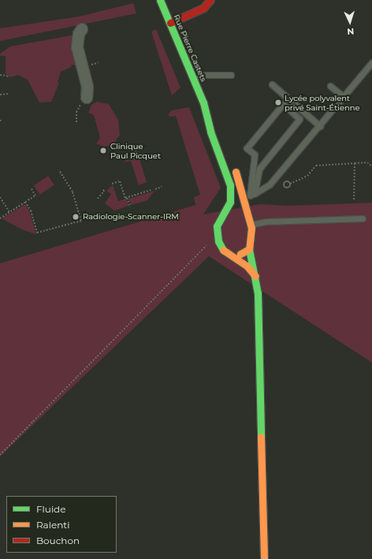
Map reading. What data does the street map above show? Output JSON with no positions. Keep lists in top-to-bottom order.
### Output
{
  "streets": {
    "street": ["Rue Pierre Castets"]
  },
  "places": ["Lycée polyvalent privé Saint-Étienne", "Clinique Paul Picquet", "Radiologie-Scanner-IRM"],
  "legend": ["Fluide", "Ralenti", "Bouchon"],
  "north": "bottom"
}
